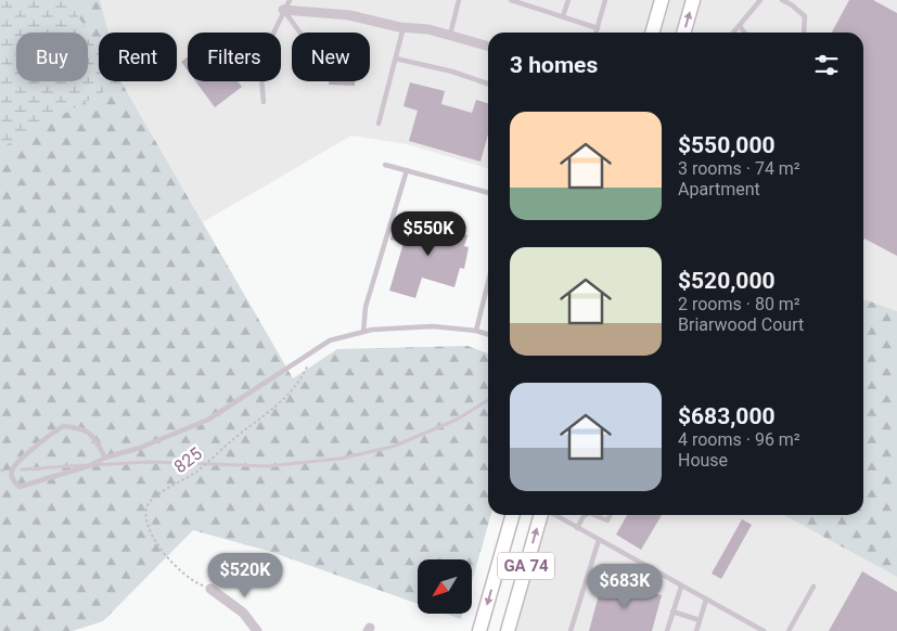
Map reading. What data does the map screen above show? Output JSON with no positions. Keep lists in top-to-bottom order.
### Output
{
  "streets": {
    "main road": ["GA 74"],
    "path": ["825"]
  },
  "north": "bottom left",
  "page": {
    "chip": [
      "Buy",
      "Rent",
      "Filters",
      "New"
    ],
    "heading": "3 homes",
    "list": [
      {
        "name": "$550,000",
        "note": "3 rooms · 74 m² · Apartment"
      },
      {
        "name": "$520,000",
        "note": "2 rooms · 80 m² · Briarwood Court"
      },
      {
        "name": "$683,000",
        "note": "4 rooms · 96 m² · House"
      }
    ],
    "price": ["$550K", "$520K", "$683K"]
  }
}
